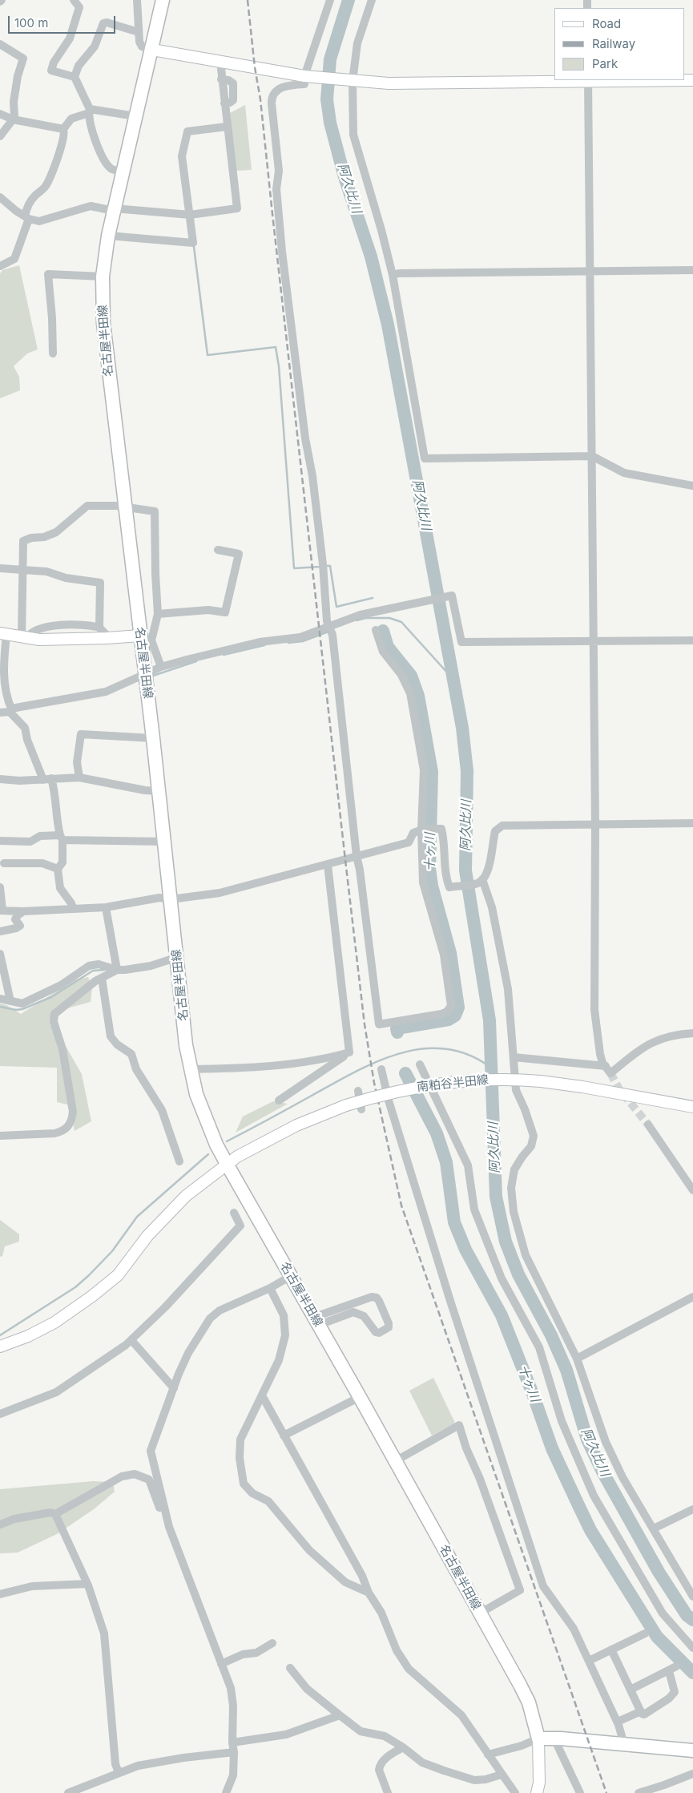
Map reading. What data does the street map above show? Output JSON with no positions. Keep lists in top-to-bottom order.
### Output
{
  "streets": {
    "main road": ["名古屋半田線"],
    "street": ["南粕谷半田線"]
  },
  "crossings": [
    ["名古屋半田線", "南粕谷半田線"]
  ],
  "water": ["阿久比川", "十ヶ川"],
  "legend": ["Road", "Railway", "Park"],
  "scale_bar": "100 m"
}
